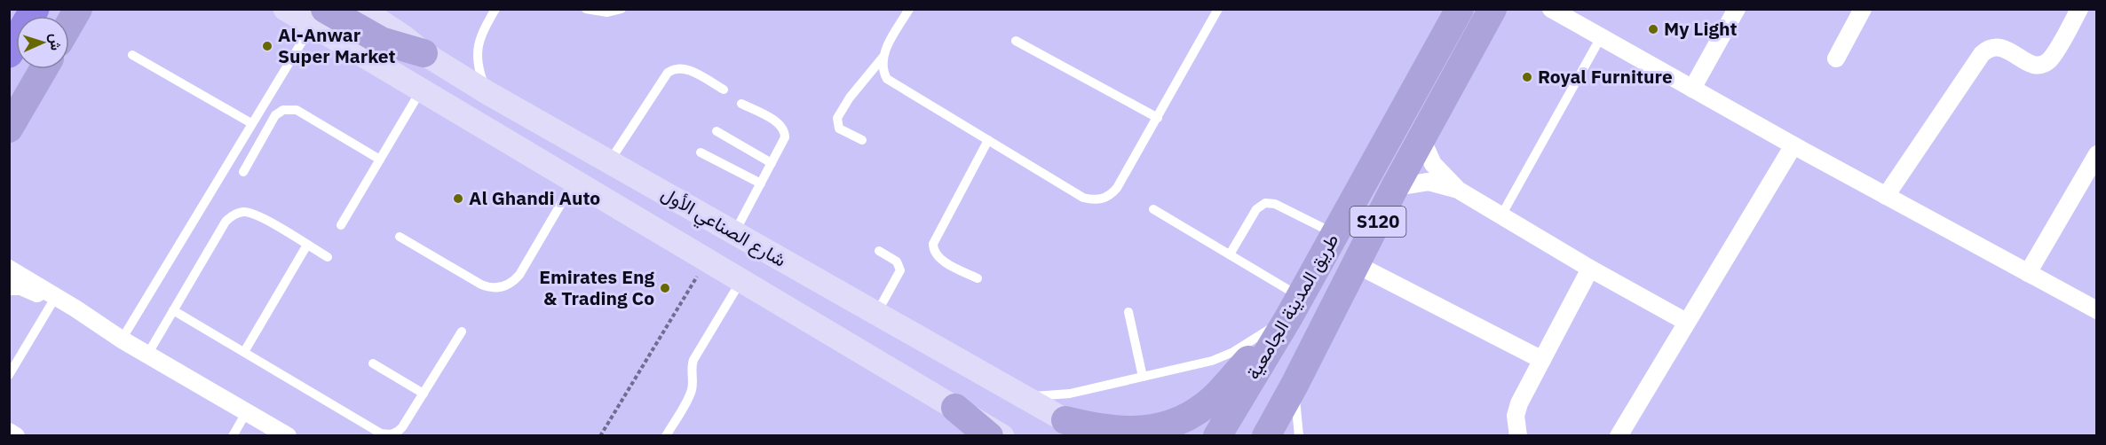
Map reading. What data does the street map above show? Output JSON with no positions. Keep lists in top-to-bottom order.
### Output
{
  "streets": {
    "main road": ["S120", "شارع الصناعي الأول", "طريق المدينة الجامعية"]
  },
  "places": [
    "My Light",
    "Al-Anwar Super Market",
    "Royal Furniture",
    "Al Ghandi Auto",
    "Emirates Eng & Trading Co"
  ],
  "north": "right"
}
